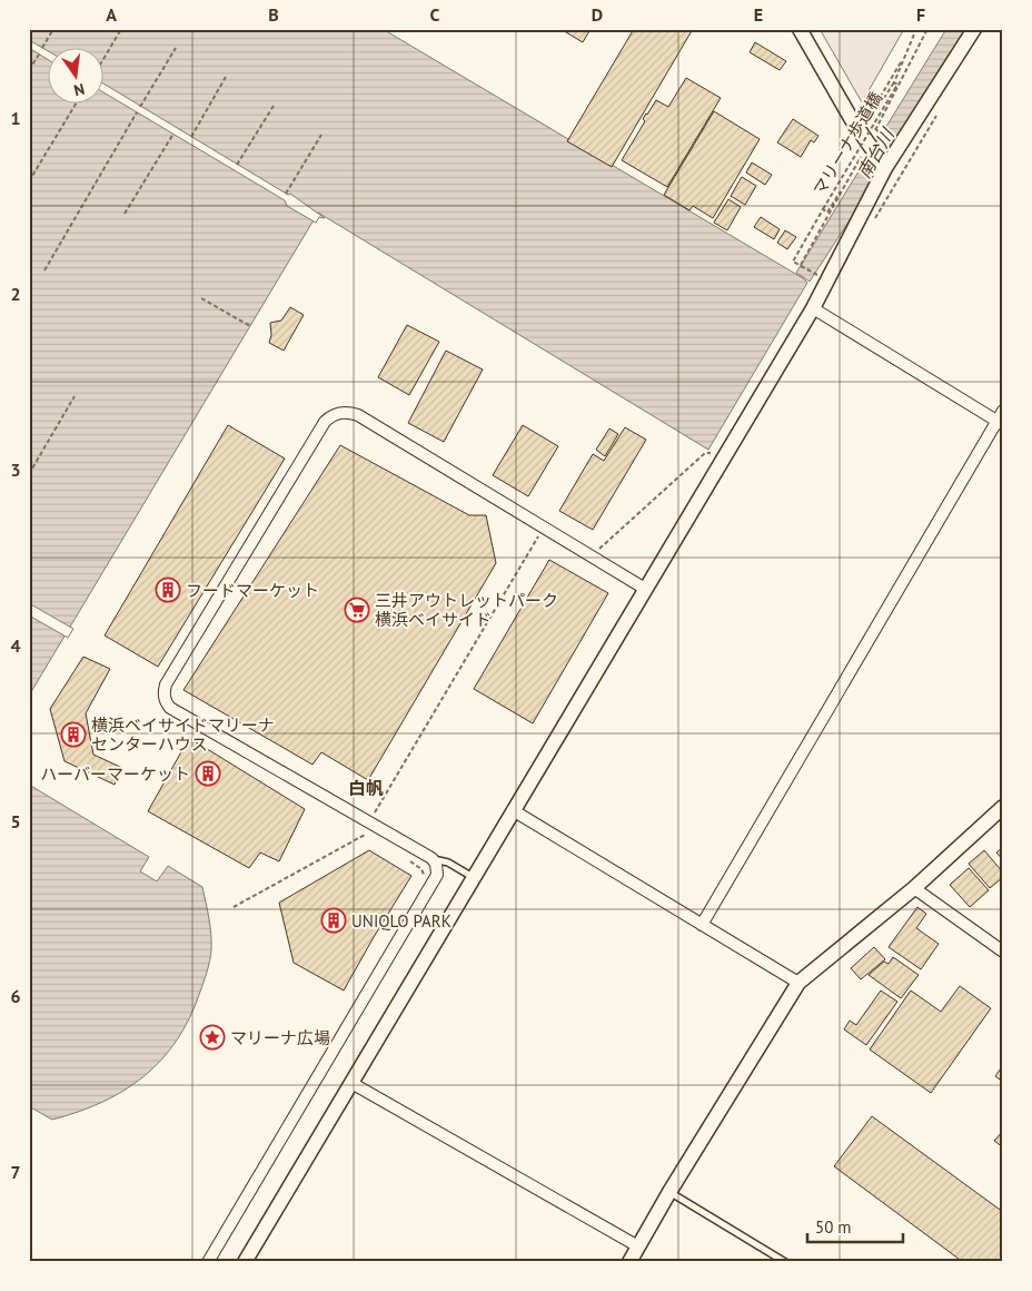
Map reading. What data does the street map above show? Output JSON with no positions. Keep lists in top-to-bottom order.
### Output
{
  "streets": {
    "path": ["マリーナ歩道橋"]
  },
  "districts": ["白帆"],
  "water": ["南台川"],
  "places": {
    "building": [
      "フードマーケット",
      "横浜ベイサイドマリーナ センターハウス",
      "ハーバーマーケット",
      "UNIQLO PARK"
    ],
    "supermarket": ["三井アウトレットパーク 横浜ベイサイド"],
    "place": ["マリーナ広場"]
  },
  "scale_bar": "50 m",
  "north": "bottom",
  "grid": {
    "columns": [
      "A",
      "B",
      "C",
      "D",
      "E",
      "F"
    ],
    "rows": [
      "1",
      "2",
      "3",
      "4",
      "5",
      "6",
      "7"
    ]
  }
}
